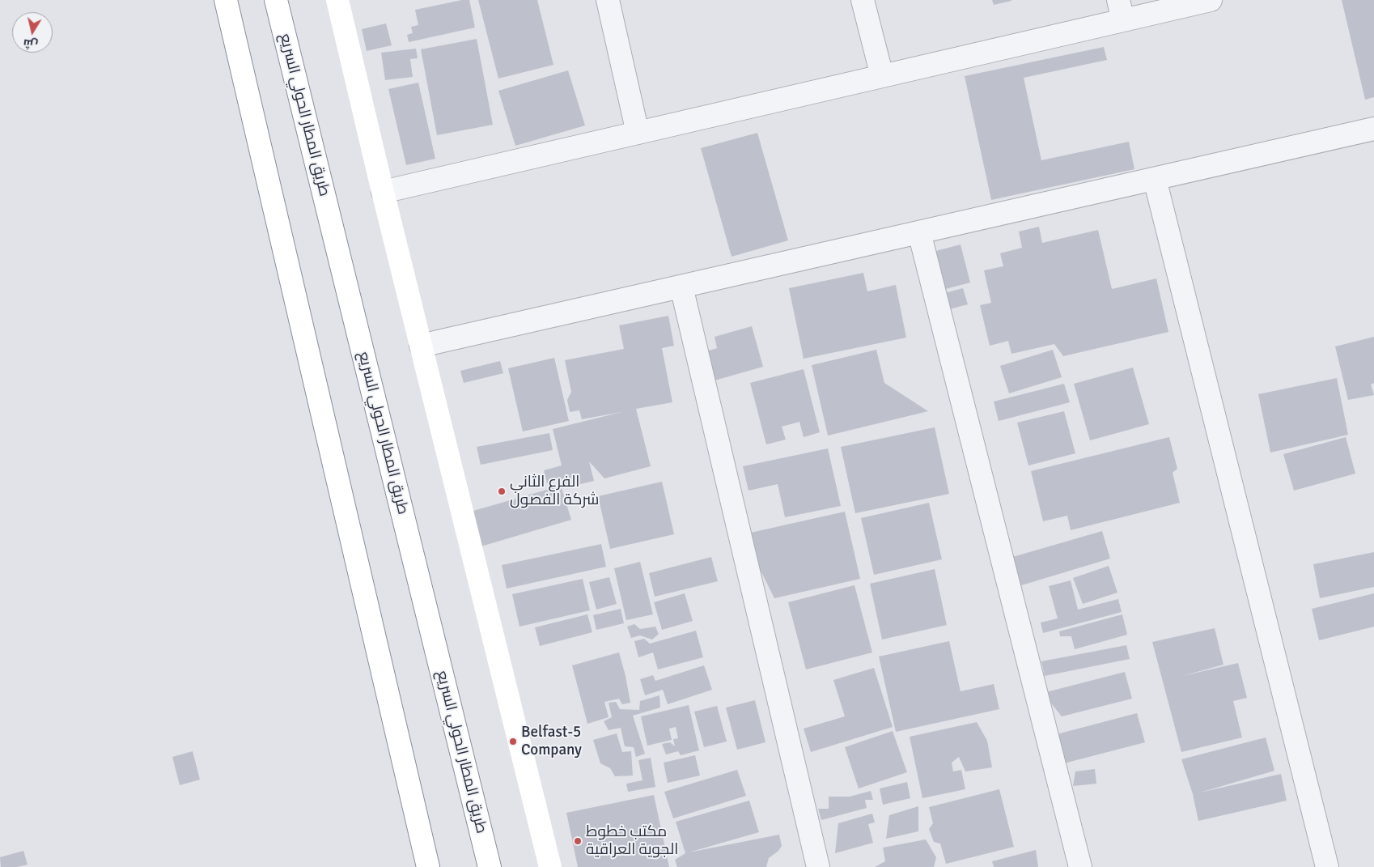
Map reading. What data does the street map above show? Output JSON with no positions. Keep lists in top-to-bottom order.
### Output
{
  "streets": {
    "main road": ["طريق المطار الحولي السريع"]
  },
  "places": ["الفرع الثاني شركة الفصول", "Belfast-5 Company", "مكتب خطوط الجوية العراقية"],
  "north": "bottom"
}
